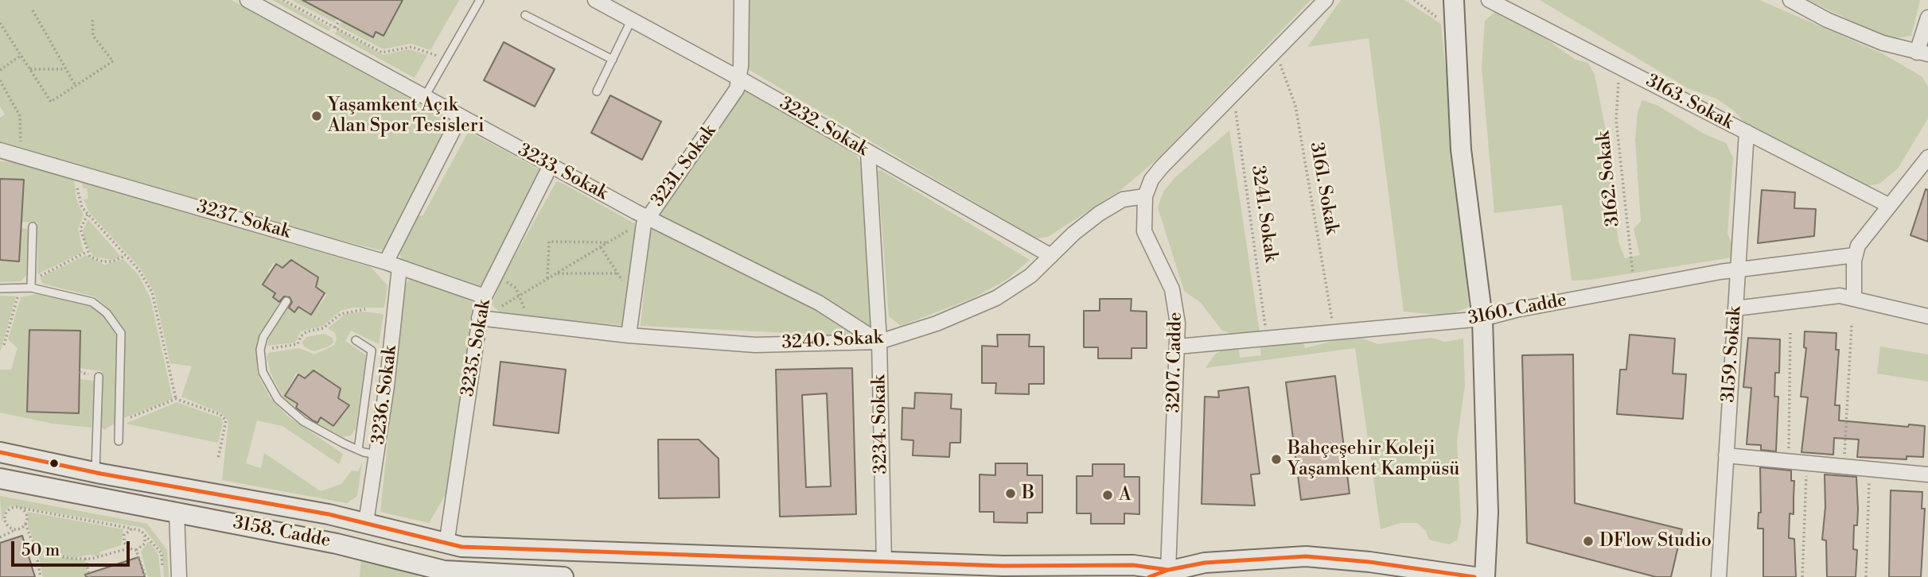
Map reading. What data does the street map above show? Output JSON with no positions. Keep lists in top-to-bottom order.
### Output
{
  "streets": {
    "street": [
      "3163. Sokak",
      "3232. Sokak",
      "3231. Sokak",
      "3233. Sokak",
      "3237. Sokak",
      "3160. Cadde",
      "3240. Sokak",
      "3235. Sokak",
      "3159. Sokak",
      "3207. Cadde",
      "3236. Sokak",
      "3234. Sokak",
      "3158. Cadde"
    ],
    "path": ["3162. Sokak", "3161. Sokak", "3241. Sokak"]
  },
  "crossings": [
    ["3163. Sokak", "3162. Sokak"],
    ["3163. Sokak", "3159. Sokak"],
    ["3232. Sokak", "3231. Sokak"],
    ["3232. Sokak", "3240. Sokak"],
    ["3232. Sokak", "3234. Sokak"],
    ["3231. Sokak", "3233. Sokak"],
    ["3231. Sokak", "3240. Sokak"],
    ["3233. Sokak", "3240. Sokak"],
    ["3233. Sokak", "3235. Sokak"],
    ["3233. Sokak", "3234. Sokak"],
    ["3162. Sokak", "3160. Cadde"],
    ["3161. Sokak", "3160. Cadde"],
    ["3161. Sokak", "3207. Cadde"],
    ["3241. Sokak", "3160. Cadde"],
    ["3241. Sokak", "3207. Cadde"],
    ["3237. Sokak", "3235. Sokak"],
    ["3237. Sokak", "3236. Sokak"],
    ["3160. Cadde", "3159. Sokak"],
    ["3160. Cadde", "3207. Cadde"],
    ["3240. Sokak", "3235. Sokak"],
    ["3240. Sokak", "3207. Cadde"],
    ["3240. Sokak", "3234. Sokak"],
    ["3235. Sokak", "3158. Cadde"],
    ["3207. Cadde", "3158. Cadde"],
    ["3236. Sokak", "3158. Cadde"],
    ["3234. Sokak", "3158. Cadde"]
  ],
  "places": [
    "Yaşamkent Açık Alan Spor Tesisleri",
    "Bahçeşehir Koleji Yaşamkent Kampüsü",
    "B",
    "A",
    "DFlow Studio"
  ],
  "scale_bar": "50 m"
}
